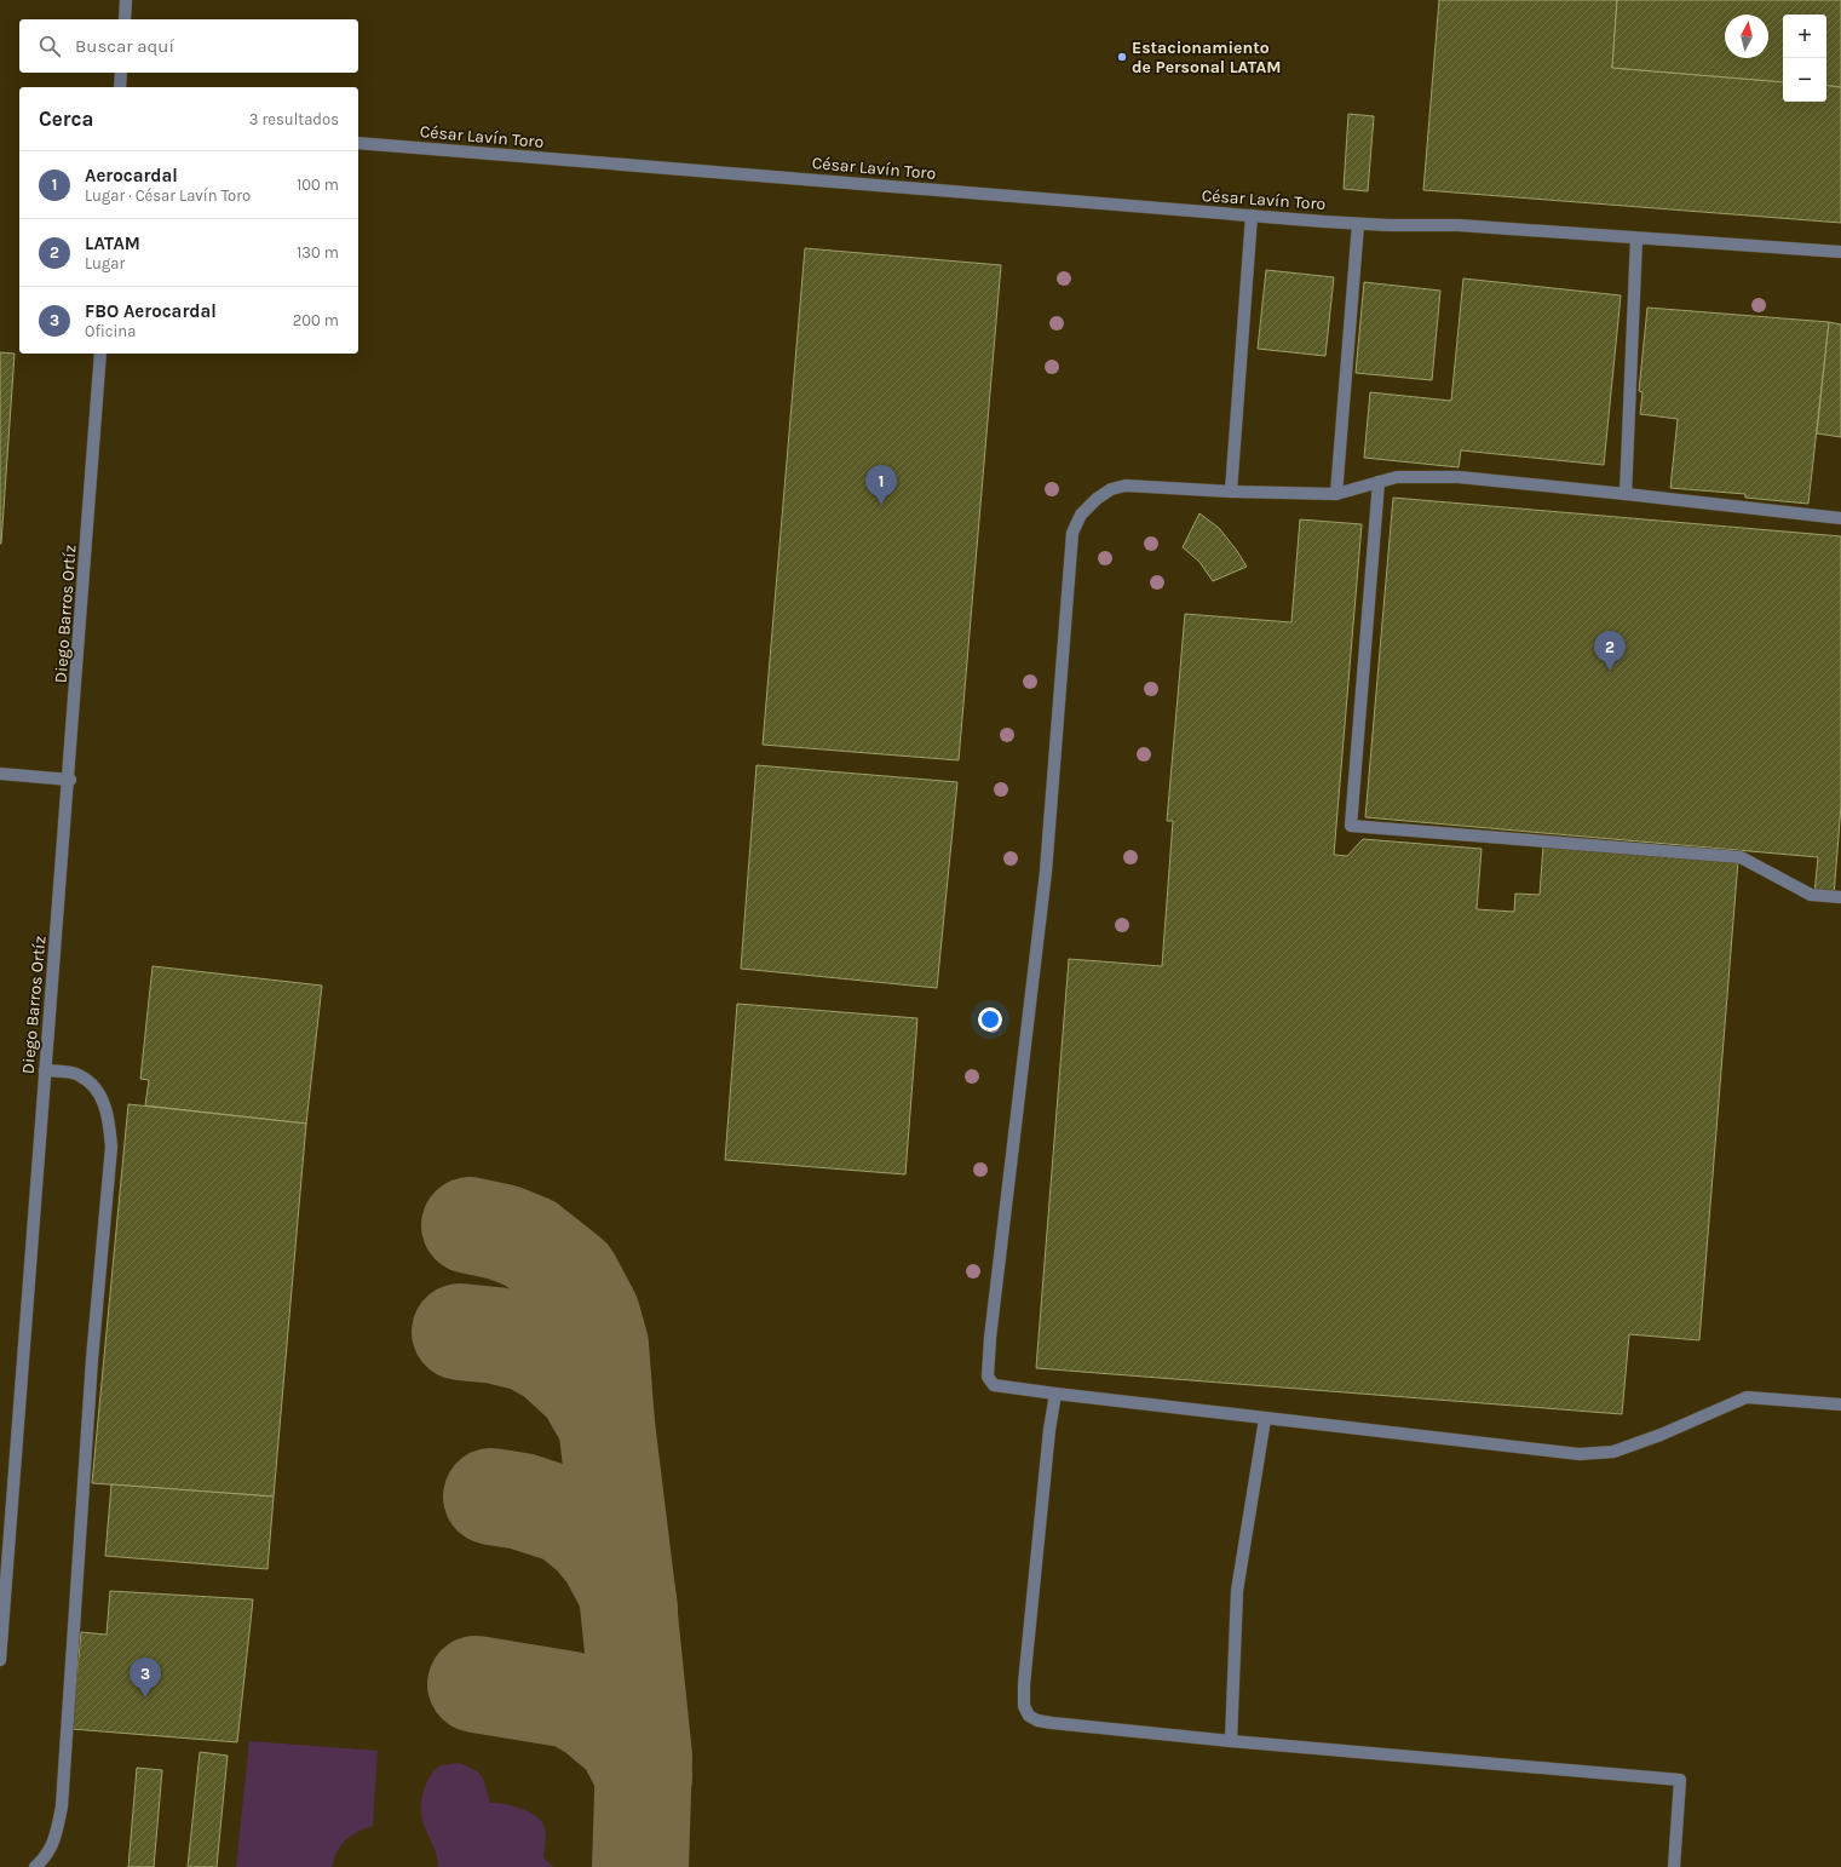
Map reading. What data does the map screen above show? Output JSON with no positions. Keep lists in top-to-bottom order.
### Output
{
  "streets": {
    "street": ["César Lavín Toro", "Diego Barros Ortíz"]
  },
  "places": ["Estacionamiento de Personal LATAM"],
  "north": "top",
  "page": {
    "map_buttons": ["+", "−"],
    "search": "Buscar aquí",
    "heading": ["Cerca", "3 resultados"],
    "list": [
      {
        "mark": "1",
        "name": "Aerocardal",
        "note": "Lugar · César Lavín Toro",
        "value": "100 m"
      },
      {
        "mark": "2",
        "name": "LATAM",
        "note": "Lugar",
        "value": "130 m"
      },
      {
        "mark": "3",
        "name": "FBO Aerocardal",
        "note": "Oficina",
        "value": "200 m"
      }
    ],
    "pins": ["1", "2", "3"]
  }
}
